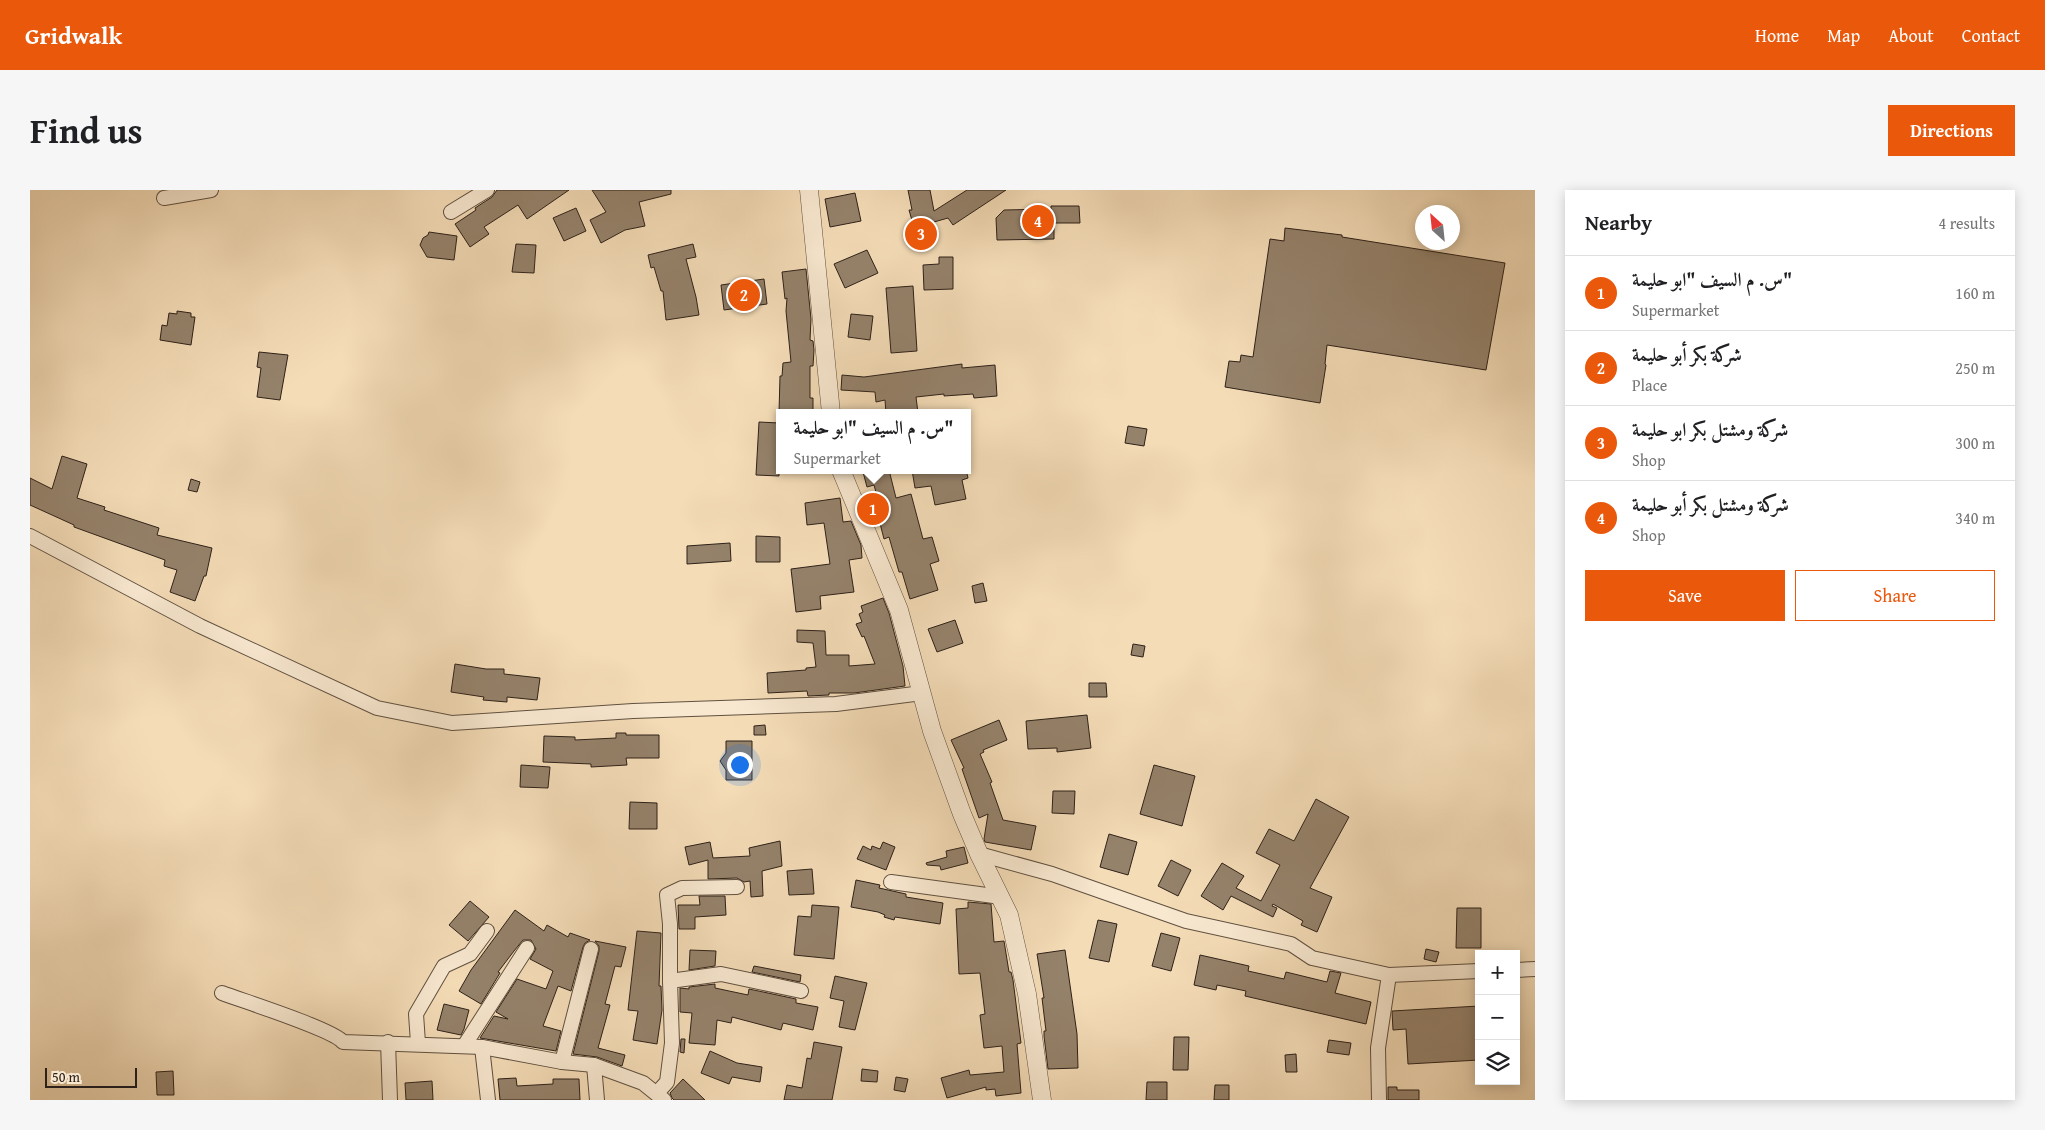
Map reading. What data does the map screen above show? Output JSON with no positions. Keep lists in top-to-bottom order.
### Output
{
  "scale_bar": "50 m",
  "north": "top left",
  "page": {
    "header": "Gridwalk",
    "nav": [
      "Home",
      "Map",
      "About",
      "Contact"
    ],
    "title": "Find us",
    "buttons": [
      "Directions",
      ["Save", "Share"]
    ],
    "heading": ["Nearby", "4 results"],
    "pins": [
      "4",
      "3",
      "2",
      "1"
    ],
    "list": [
      {
        "mark": "1",
        "name": "س. م السيف \"ابو حليمة\"",
        "note": "Supermarket",
        "value": "160 m"
      },
      {
        "mark": "2",
        "name": "شركة بكر أبو حليمة",
        "note": "Place",
        "value": "250 m"
      },
      {
        "mark": "3",
        "name": "شركة ومشتل بكر ابو حليمة",
        "note": "Shop",
        "value": "300 m"
      },
      {
        "mark": "4",
        "name": "شركة ومشتل بكر أبو حليمة",
        "note": "Shop",
        "value": "340 m"
      }
    ],
    "popup": ["س. م السيف \"ابو حليمة\"", "Supermarket"],
    "map_buttons": ["+", "−"],
    "scale": "50 m"
  }
}
